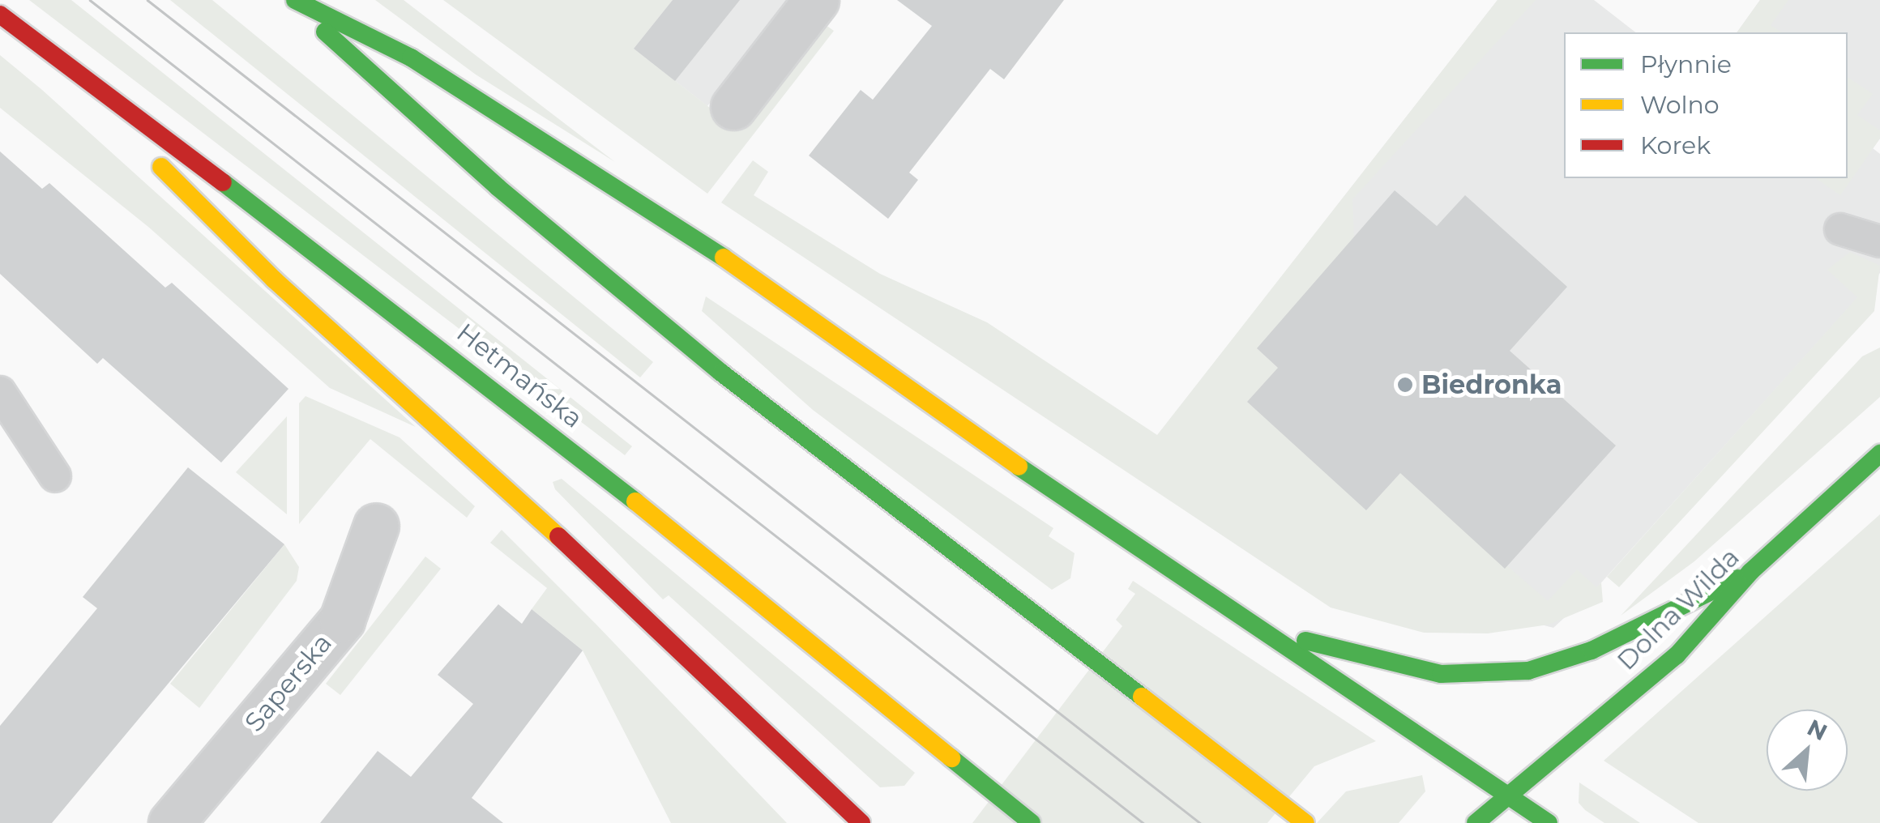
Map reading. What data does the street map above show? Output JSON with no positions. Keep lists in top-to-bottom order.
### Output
{
  "streets": {
    "main road": ["Hetmańska", "Dolna Wilda"],
    "street": ["Saperska"]
  },
  "places": ["Biedronka"],
  "legend": ["Płynnie", "Wolno", "Korek"],
  "north": "top right"
}
